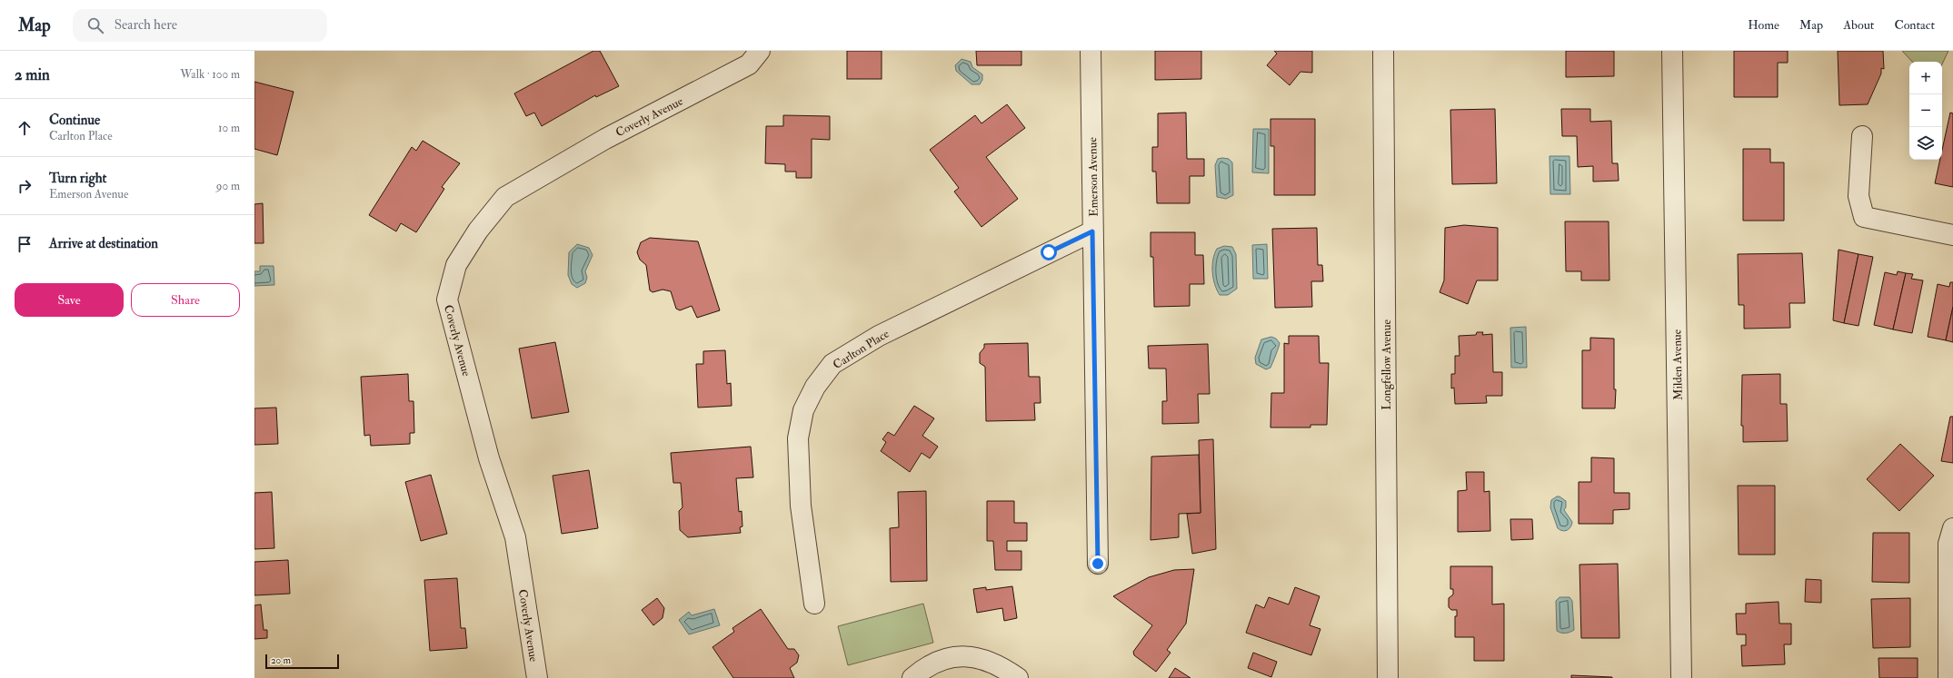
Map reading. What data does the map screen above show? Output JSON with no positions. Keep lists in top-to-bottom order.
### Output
{
  "streets": {
    "street": [
      "Coverly Avenue",
      "Emerson Avenue",
      "Carlton Place",
      "Longfellow Avenue",
      "Milden Avenue"
    ]
  },
  "crossings": [
    ["Emerson Avenue", "Carlton Place"]
  ],
  "scale_bar": "20 m",
  "page": {
    "header": "Map",
    "search": "Search here",
    "nav": [
      "Home",
      "Map",
      "About",
      "Contact"
    ],
    "heading": ["2 min", "Walk · 100 m"],
    "map_buttons": ["+", "−"],
    "list": [
      ["Continue", "Carlton Place", "10 m"],
      ["Turn right", "Emerson Avenue", "90 m"],
      "Arrive at destination"
    ],
    "buttons": ["Save", "Share"],
    "scale": "20 m"
  }
}
